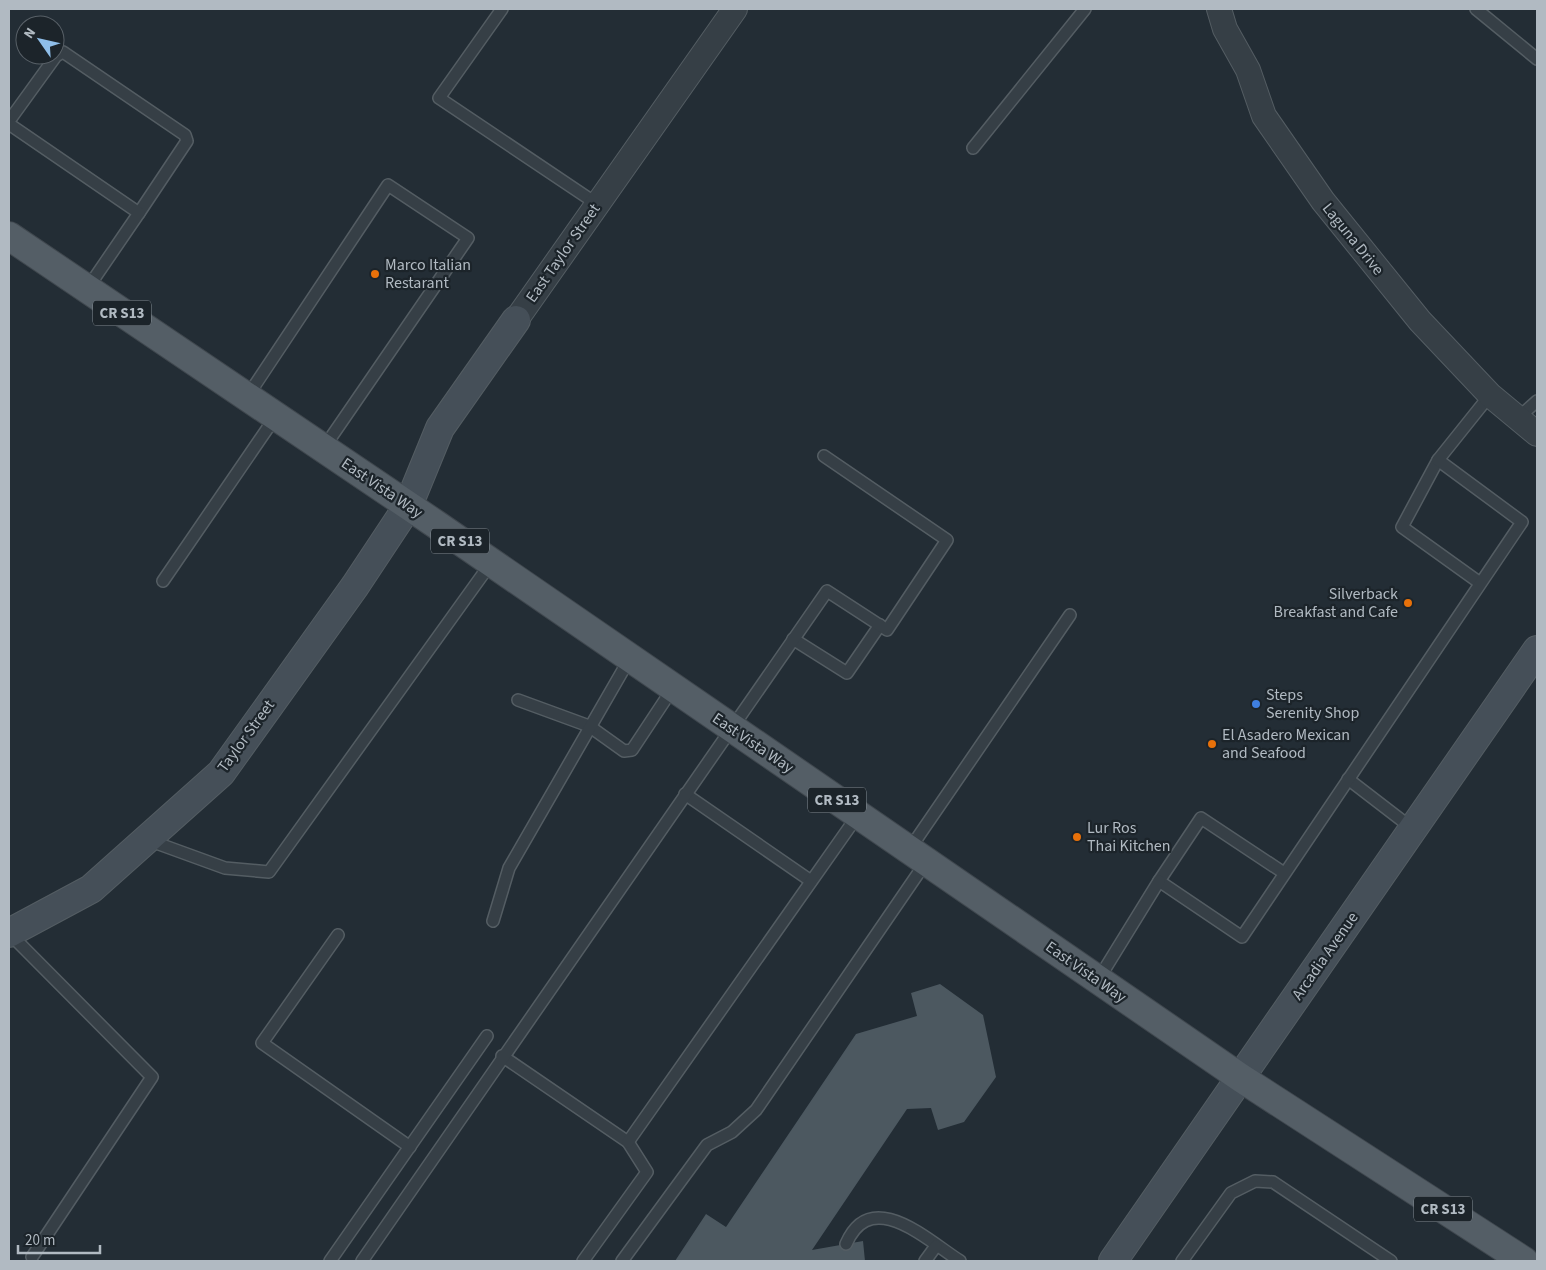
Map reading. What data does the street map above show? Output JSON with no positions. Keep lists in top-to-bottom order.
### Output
{
  "streets": {
    "main road": ["CR S13", "East Vista Way"],
    "street": [
      "Laguna Drive",
      "East Taylor Street",
      "Taylor Street",
      "Arcadia Avenue"
    ]
  },
  "crossings": [
    ["East Taylor Street", "East Vista Way"],
    ["East Taylor Street", "Taylor Street"],
    ["East Vista Way", "Taylor Street"],
    ["East Vista Way", "Arcadia Avenue"]
  ],
  "places": [
    "Marco Italian Restarant",
    "Silverback Breakfast and Cafe",
    "Steps Serenity Shop",
    "El Asadero Mexican and Seafood",
    "Lur Ros Thai Kitchen"
  ],
  "scale_bar": "20 m",
  "north": "top left"
}
